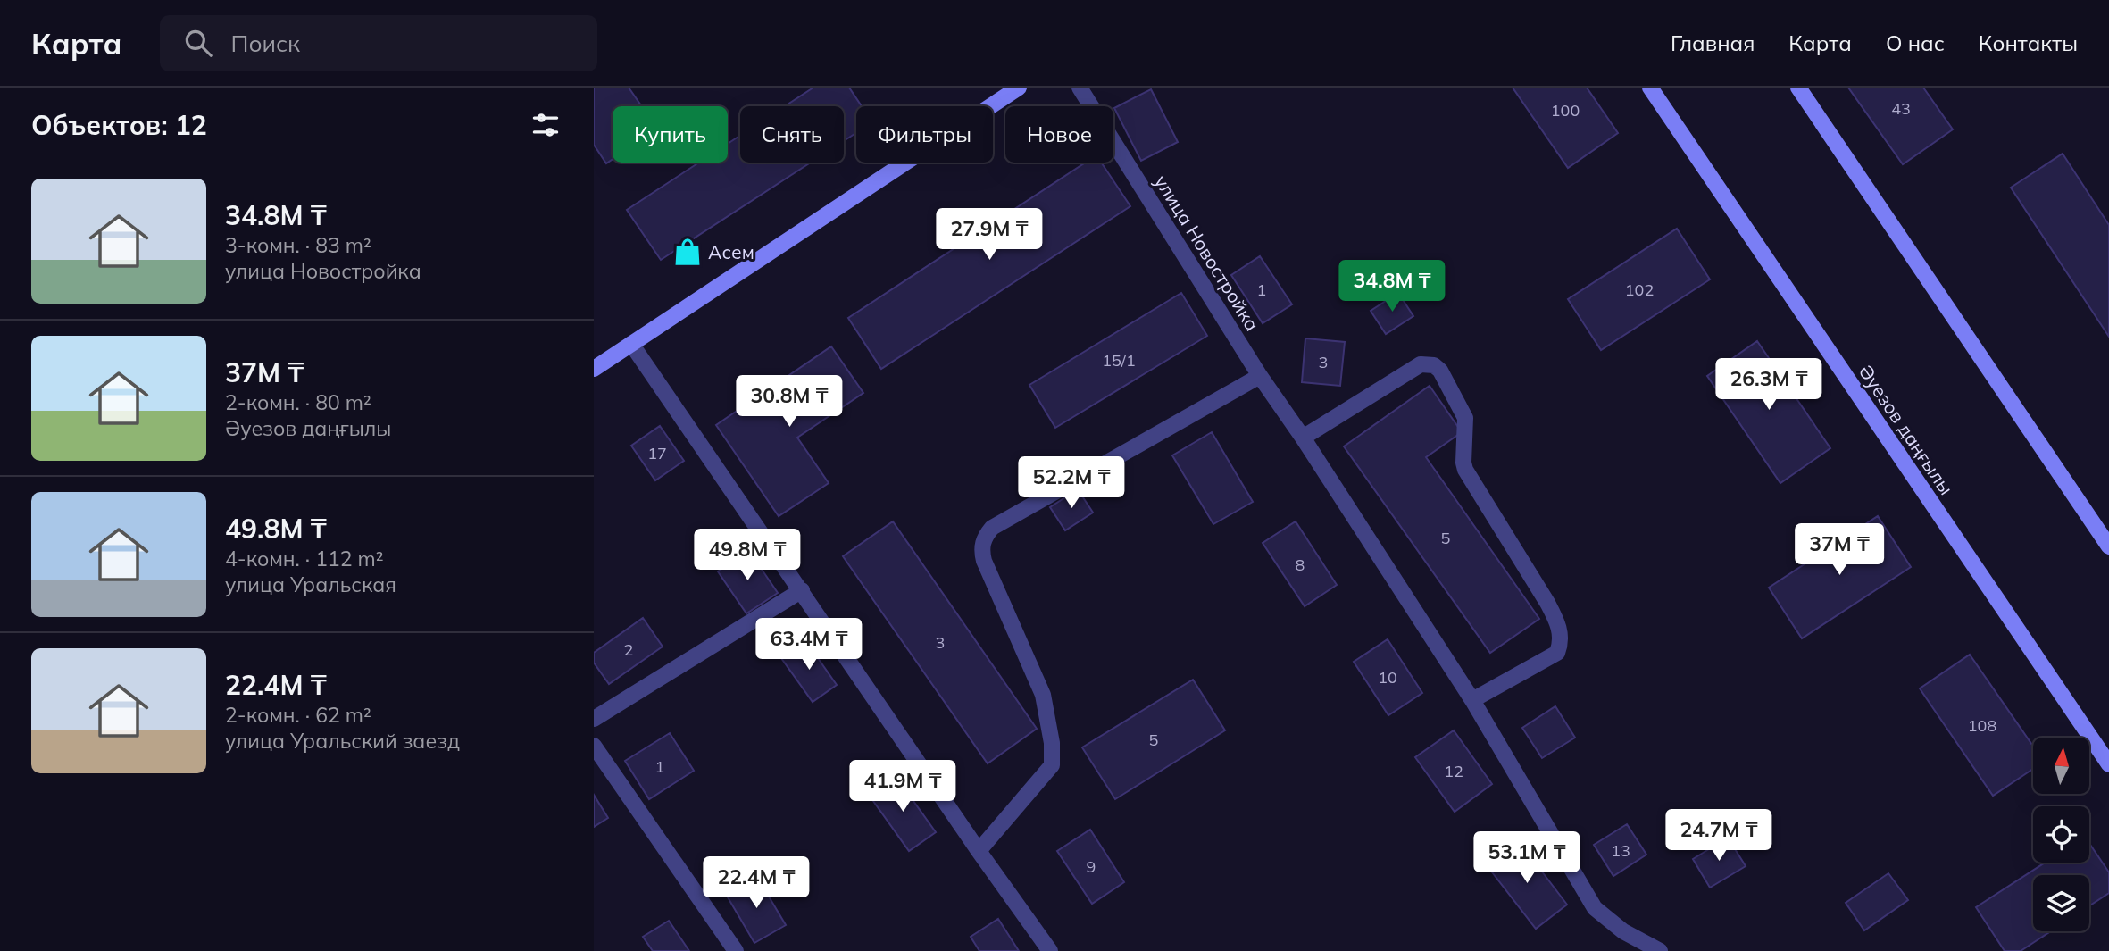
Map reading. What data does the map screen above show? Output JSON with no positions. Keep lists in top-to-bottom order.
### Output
{
  "streets": {
    "main road": ["Әуезов даңғылы"],
    "street": ["улица Новостройка"]
  },
  "places": {
    "shop": ["Асем"]
  },
  "house_numbers": [
    "43",
    "100",
    "1",
    "102",
    "15/1",
    "3",
    "17",
    "5",
    "8",
    "3",
    "2",
    "10",
    "108",
    "5",
    "1",
    "12",
    "13",
    "9"
  ],
  "north": "top",
  "page": {
    "header": "Карта",
    "search": "Поиск",
    "nav": [
      "Главная",
      "Карта",
      "О нас",
      "Контакты"
    ],
    "heading": "Объектов: 12",
    "chip": [
      "Купить",
      "Снять",
      "Фильтры",
      "Новое"
    ],
    "list": [
      {
        "name": "34.8M ₸",
        "note": "3-комн. · 83 m² · улица Новостройка"
      },
      {
        "name": "37M ₸",
        "note": "2-комн. · 80 m² · Әуезов даңғылы"
      },
      {
        "name": "49.8M ₸",
        "note": "4-комн. · 112 m² · улица Уральская"
      },
      {
        "name": "22.4M ₸",
        "note": "2-комн. · 62 m² · улица Уральский заезд"
      }
    ],
    "price": [
      "27.9M ₸",
      "34.8M ₸",
      "26.3M ₸",
      "30.8M ₸",
      "52.2M ₸",
      "37M ₸",
      "49.8M ₸",
      "63.4M ₸",
      "41.9M ₸",
      "24.7M ₸",
      "53.1M ₸",
      "22.4M ₸"
    ]
  }
}
